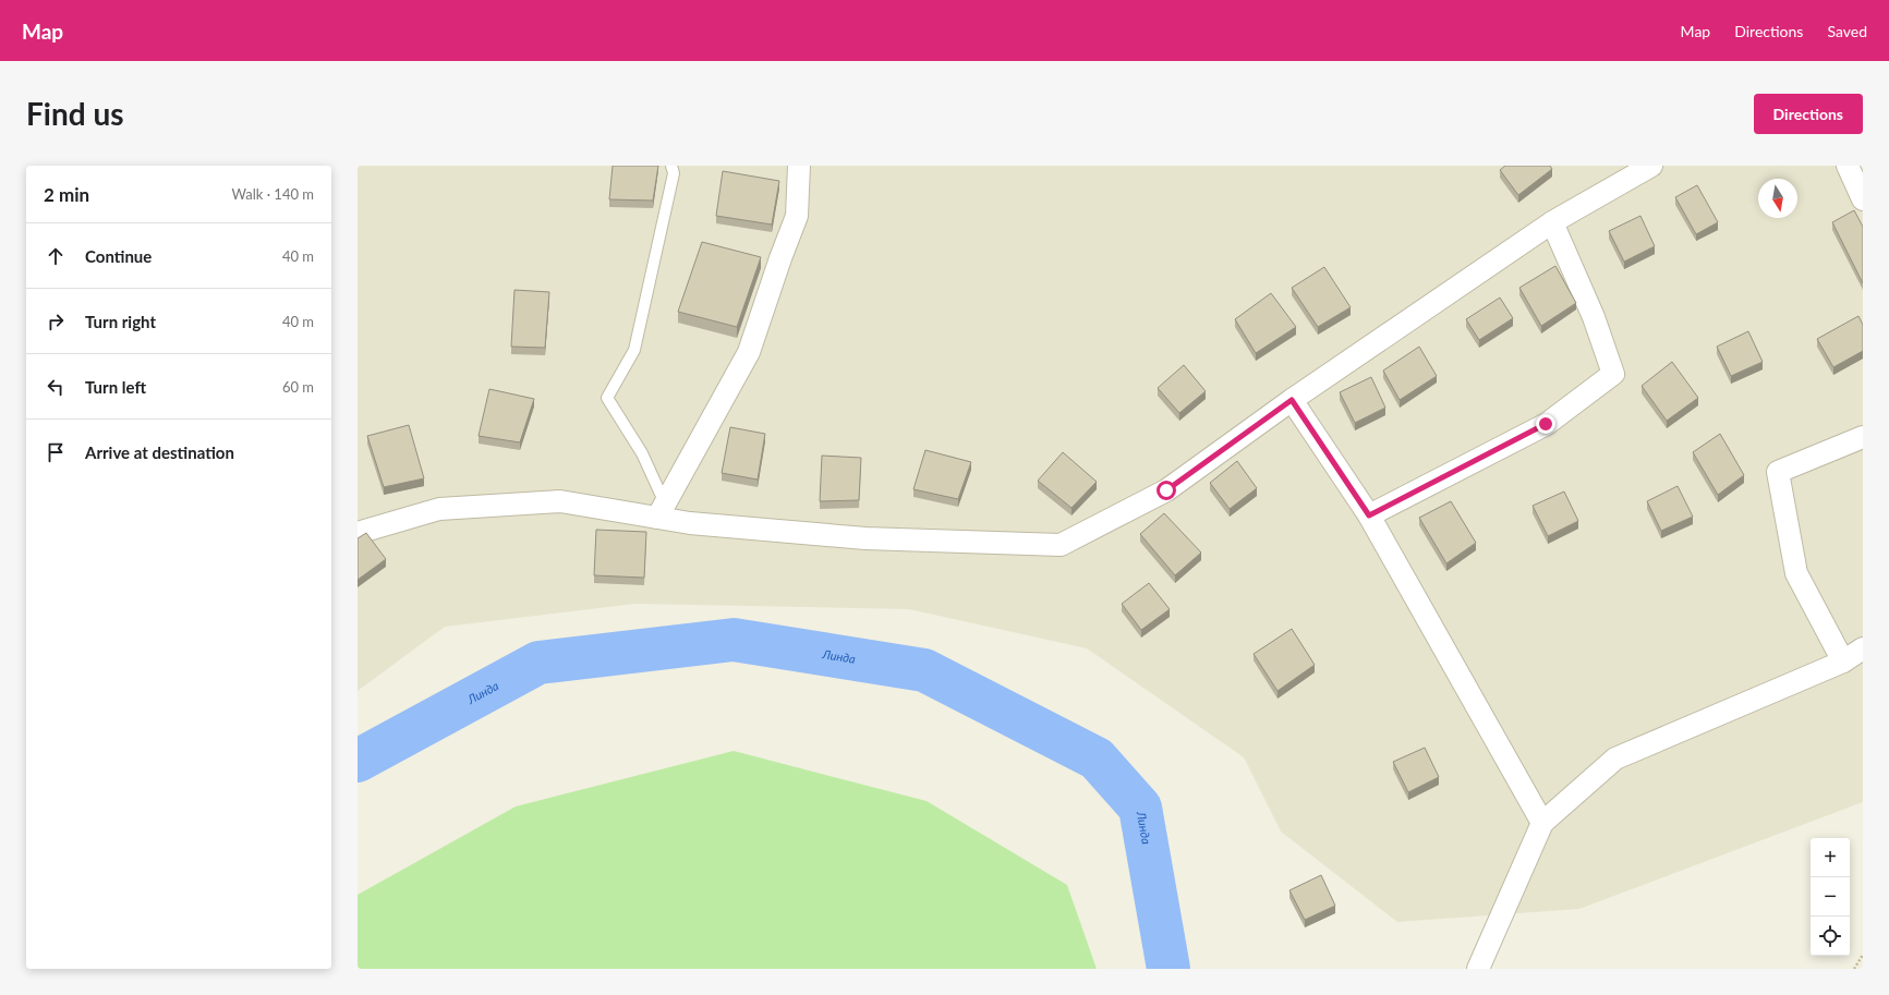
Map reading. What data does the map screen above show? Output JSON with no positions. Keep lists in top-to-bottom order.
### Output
{
  "water": ["Линда"],
  "north": "bottom",
  "page": {
    "header": "Map",
    "nav": ["Map", "Directions", "Saved"],
    "buttons": "Directions",
    "title": "Find us",
    "heading": ["2 min", "Walk · 140 m"],
    "list": [
      ["Continue", "40 m"],
      ["Turn right", "40 m"],
      ["Turn left", "60 m"],
      "Arrive at destination"
    ],
    "map_buttons": ["+", "−"]
  }
}
